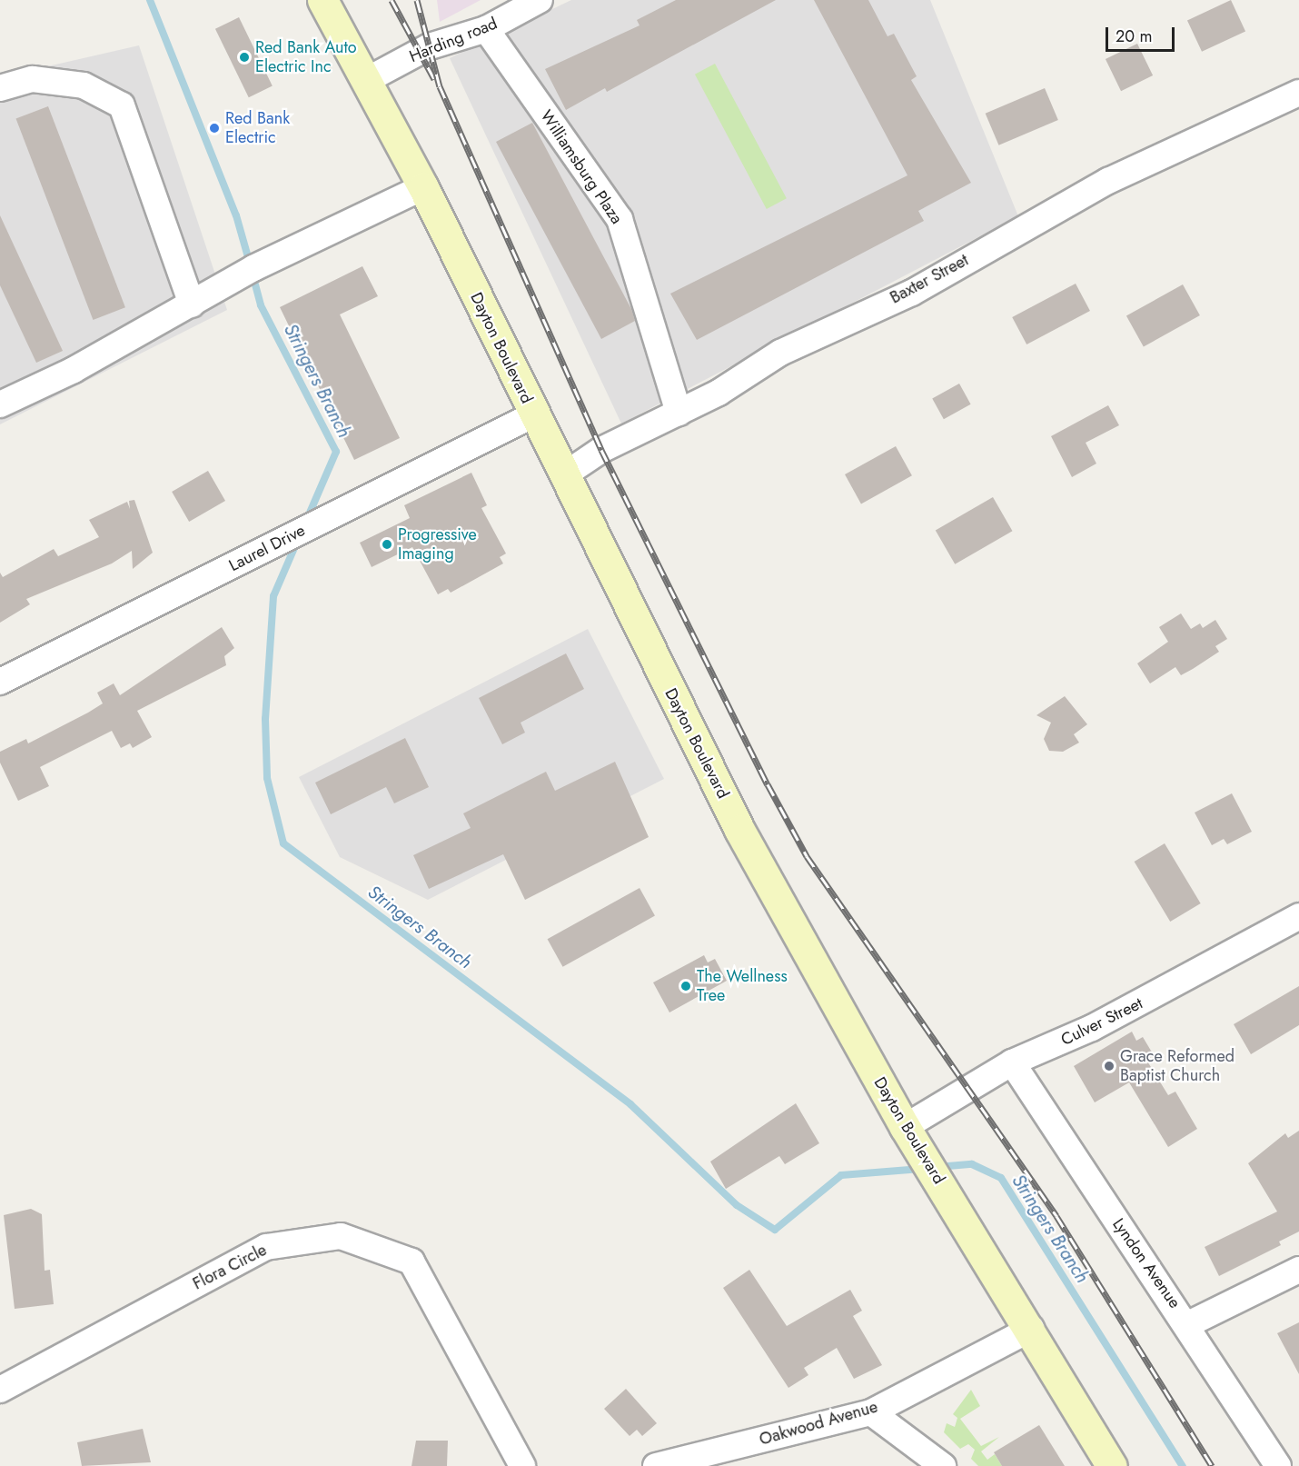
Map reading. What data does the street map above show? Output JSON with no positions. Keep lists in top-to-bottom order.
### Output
{
  "streets": {
    "main road": ["Dayton Boulevard"],
    "street": [
      "Harding road",
      "Williamsburg Plaza",
      "Baxter Street",
      "Laurel Drive",
      "Culver Street",
      "Lyndon Avenue",
      "Flora Circle",
      "Oakwood Avenue"
    ]
  },
  "crossings": [
    ["Harding road", "Williamsburg Plaza"],
    ["Harding road", "Dayton Boulevard"],
    ["Williamsburg Plaza", "Baxter Street"],
    ["Baxter Street", "Dayton Boulevard"],
    ["Dayton Boulevard", "Laurel Drive"],
    ["Dayton Boulevard", "Culver Street"],
    ["Dayton Boulevard", "Oakwood Avenue"],
    ["Culver Street", "Lyndon Avenue"]
  ],
  "water": ["Stringers Branch"],
  "places": [
    "Red Bank Auto Electric Inc",
    "Red Bank Electric",
    "Progressive Imaging",
    "The Wellness Tree",
    "Grace Reformed Baptist Church"
  ],
  "scale_bar": "20 m"
}
